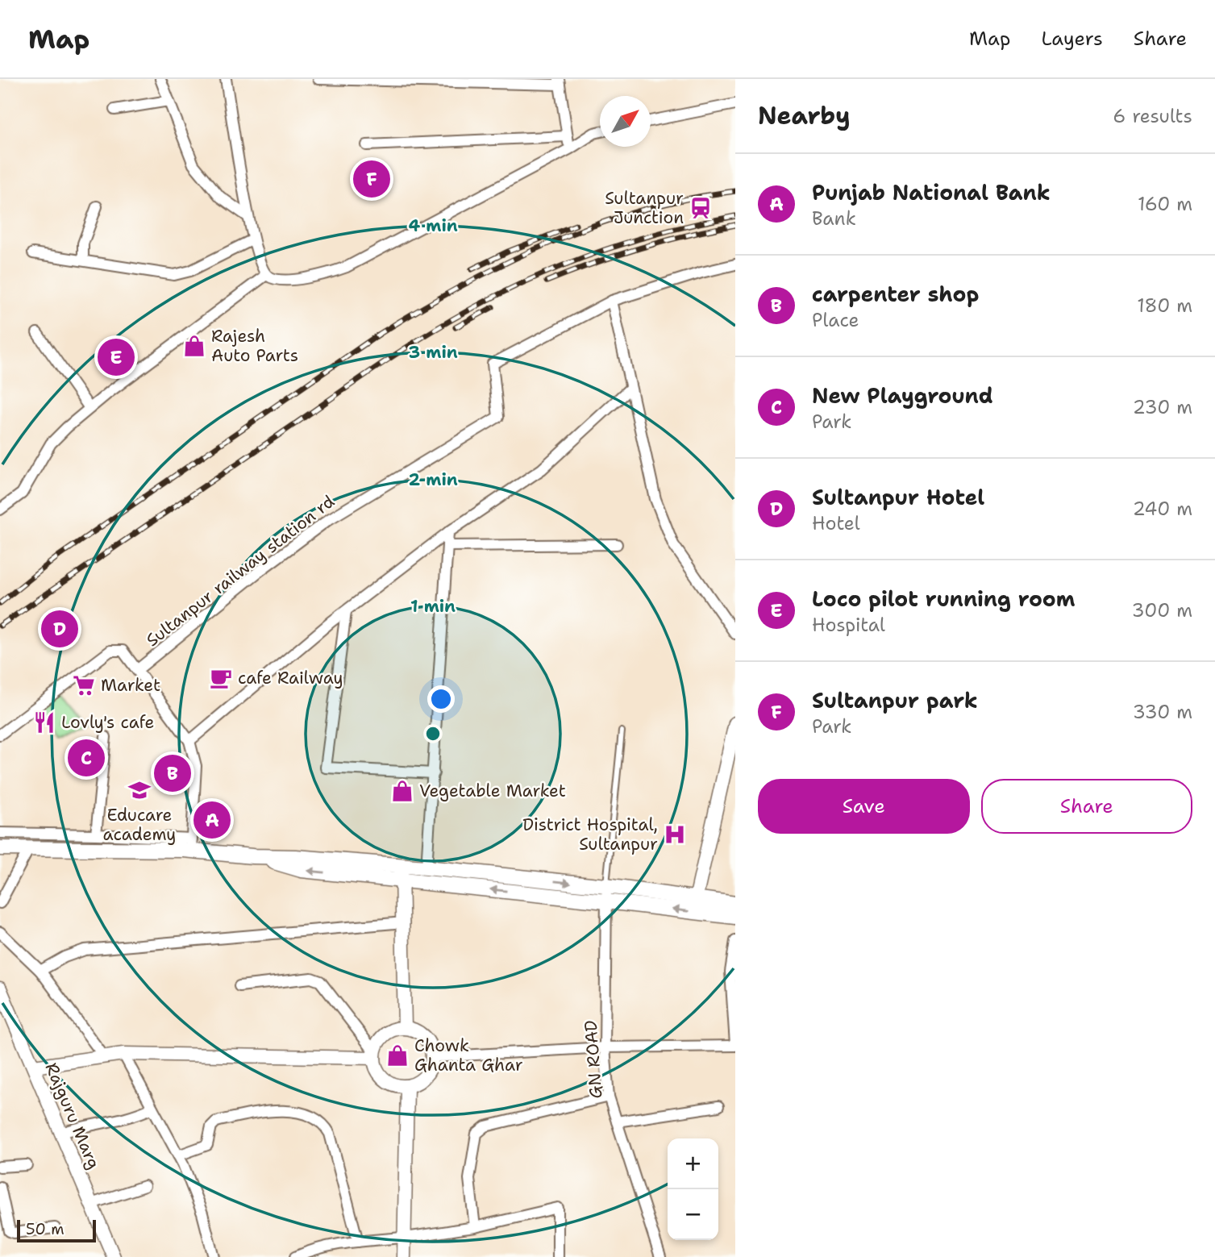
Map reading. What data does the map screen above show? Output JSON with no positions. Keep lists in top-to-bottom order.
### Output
{
  "streets": {
    "street": ["Sultanpur railway station rd", "GN ROAD", "Rajguru Marg"]
  },
  "places": {
    "station": ["Sultanpur Junction"],
    "shop": ["Rajesh Auto Parts", "Vegetable Market", "Chowk Ghanta Ghar"],
    "cafe": ["cafe Railway"],
    "supermarket": ["Market"],
    "restaurant": ["Lovly's cafe"],
    "school or university": ["Educare academy"],
    "hospital": ["District Hospital, Sultanpur"]
  },
  "scale_bar": "50 m",
  "north": "top right",
  "page": {
    "header": "Map",
    "nav": ["Map", "Layers", "Share"],
    "heading": ["Nearby", "6 results"],
    "list": [
      {
        "mark": "A",
        "name": "Punjab National Bank",
        "note": "Bank",
        "value": "160 m"
      },
      {
        "mark": "B",
        "name": "carpenter shop",
        "note": "Place",
        "value": "180 m"
      },
      {
        "mark": "C",
        "name": "New Playground",
        "note": "Park",
        "value": "230 m"
      },
      {
        "mark": "D",
        "name": "Sultanpur Hotel",
        "note": "Hotel",
        "value": "240 m"
      },
      {
        "mark": "E",
        "name": "Loco pilot running room",
        "note": "Hospital",
        "value": "300 m"
      },
      {
        "mark": "F",
        "name": "Sultanpur park",
        "note": "Park",
        "value": "330 m"
      }
    ],
    "pins": [
      "F",
      "E",
      "D",
      "C",
      "B",
      "A"
    ],
    "buttons": ["Save", "Share"],
    "map_buttons": ["+", "−"],
    "scale": "50 m"
  },
  "rings": [
    "4 min",
    "3 min",
    "2 min",
    "1 min"
  ]
}
